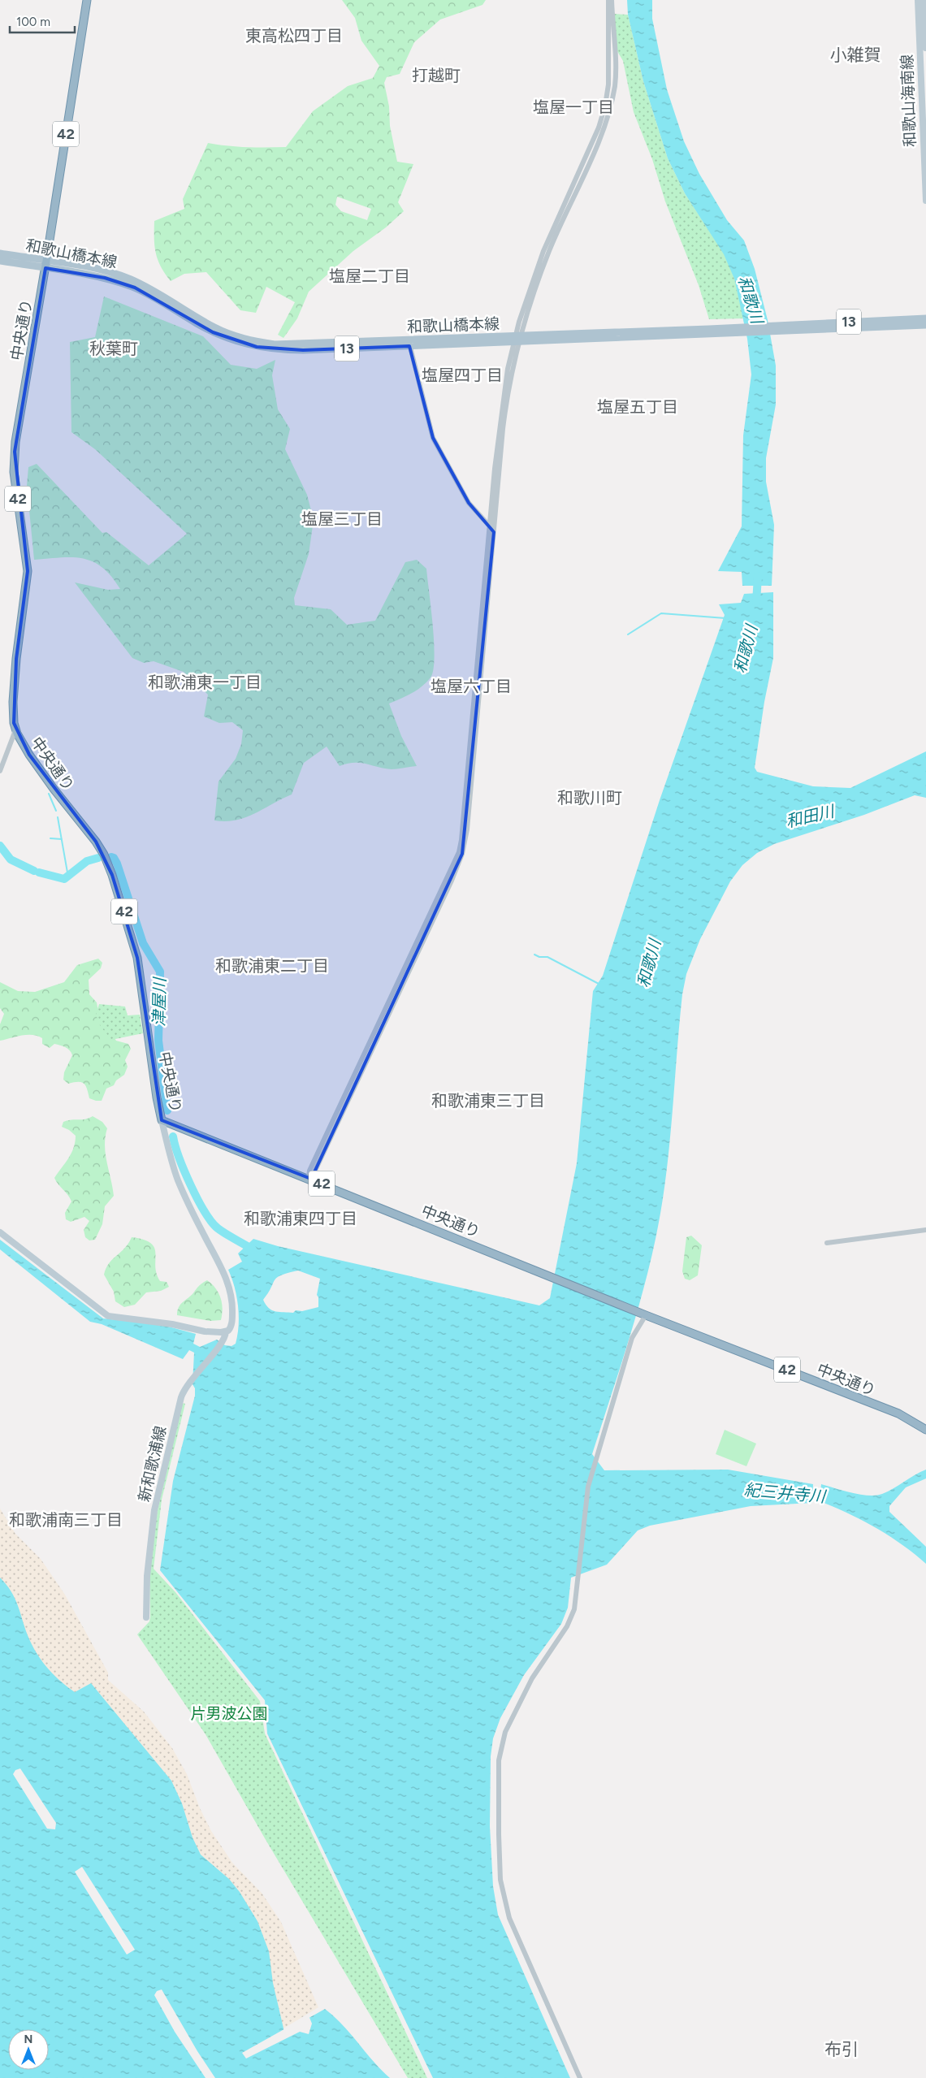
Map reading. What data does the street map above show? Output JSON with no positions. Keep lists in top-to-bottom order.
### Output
{
  "streets": {
    "highway": ["42", "中央通り"],
    "main road": [
      "和歌山海南線",
      "和歌山橋本線",
      "13",
      "新和歌浦線"
    ]
  },
  "crossings": [
    ["和歌山橋本線", "中央通り"],
    ["中央通り", "新和歌浦線"]
  ],
  "districts": [
    "東高松四丁目",
    "小雑賀",
    "打越町",
    "塩屋一丁目",
    "塩屋二丁目",
    "秋葉町",
    "塩屋四丁目",
    "塩屋五丁目",
    "塩屋三丁目",
    "和歌浦東一丁目",
    "塩屋六丁目",
    "和歌川町",
    "和歌浦東二丁目",
    "和歌浦東三丁目",
    "和歌浦東四丁目",
    "和歌浦南三丁目",
    "布引"
  ],
  "water": [
    "和歌川",
    "和田川",
    "津屋川",
    "紀三井寺川"
  ],
  "parks": ["片男波公園"],
  "scale_bar": "100 m",
  "north": "top"
}
